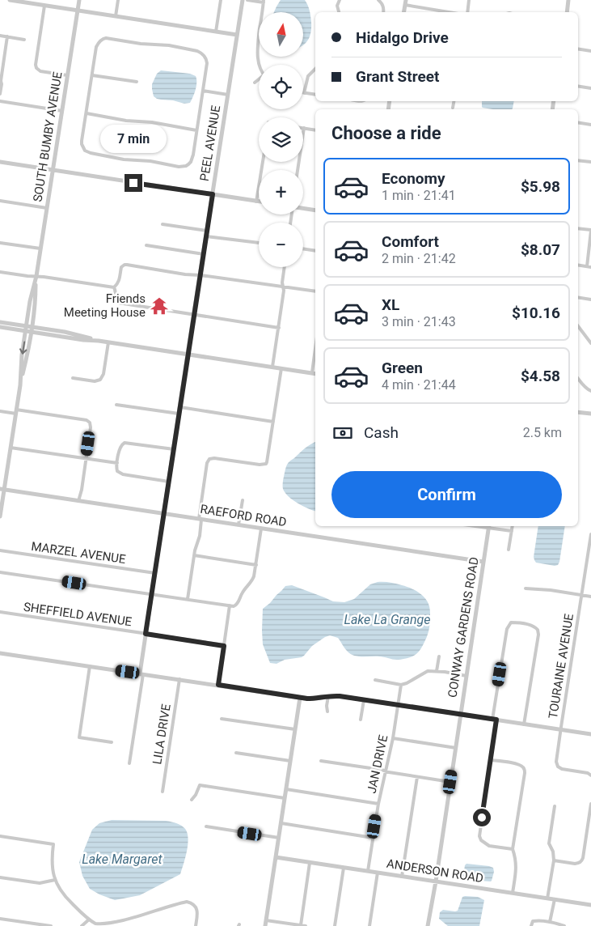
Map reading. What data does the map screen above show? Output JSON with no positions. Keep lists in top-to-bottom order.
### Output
{
  "streets": {
    "street": [
      "SOUTH BUMBY AVENUE",
      "PEEL AVENUE",
      "RAEFORD ROAD",
      "MARZEL AVENUE",
      "SHEFFIELD AVENUE",
      "CONWAY GARDENS ROAD",
      "TOURAINE AVENUE",
      "LILA DRIVE",
      "JAN DRIVE",
      "ANDERSON ROAD"
    ]
  },
  "crossings": [
    ["SOUTH BUMBY AVENUE", "RAEFORD ROAD"],
    ["PEEL AVENUE", "RAEFORD ROAD"],
    ["PEEL AVENUE", "MARZEL AVENUE"],
    ["PEEL AVENUE", "SHEFFIELD AVENUE"],
    ["RAEFORD ROAD", "CONWAY GARDENS ROAD"],
    ["CONWAY GARDENS ROAD", "ANDERSON ROAD"],
    ["JAN DRIVE", "ANDERSON ROAD"]
  ],
  "water": ["Lake La Grange", "Lake Margaret"],
  "places": {
    "temple": ["Friends Meeting House"]
  },
  "north": "top",
  "page": {
    "map_buttons": ["+", "−"],
    "banner": ["Hidalgo Drive", "Grant Street"],
    "heading": "Choose a ride",
    "bubble": "7 min",
    "list": [
      {
        "name": "Economy",
        "note": "1 min · 21:41",
        "value": "$5.98"
      },
      {
        "name": "Comfort",
        "note": "2 min · 21:42",
        "value": "$8.07"
      },
      {
        "name": "XL",
        "note": "3 min · 21:43",
        "value": "$10.16"
      },
      {
        "name": "Green",
        "note": "4 min · 21:44",
        "value": "$4.58"
      }
    ],
    "pay": ["Cash", "2.5 km"],
    "buttons": "Confirm"
  }
}
